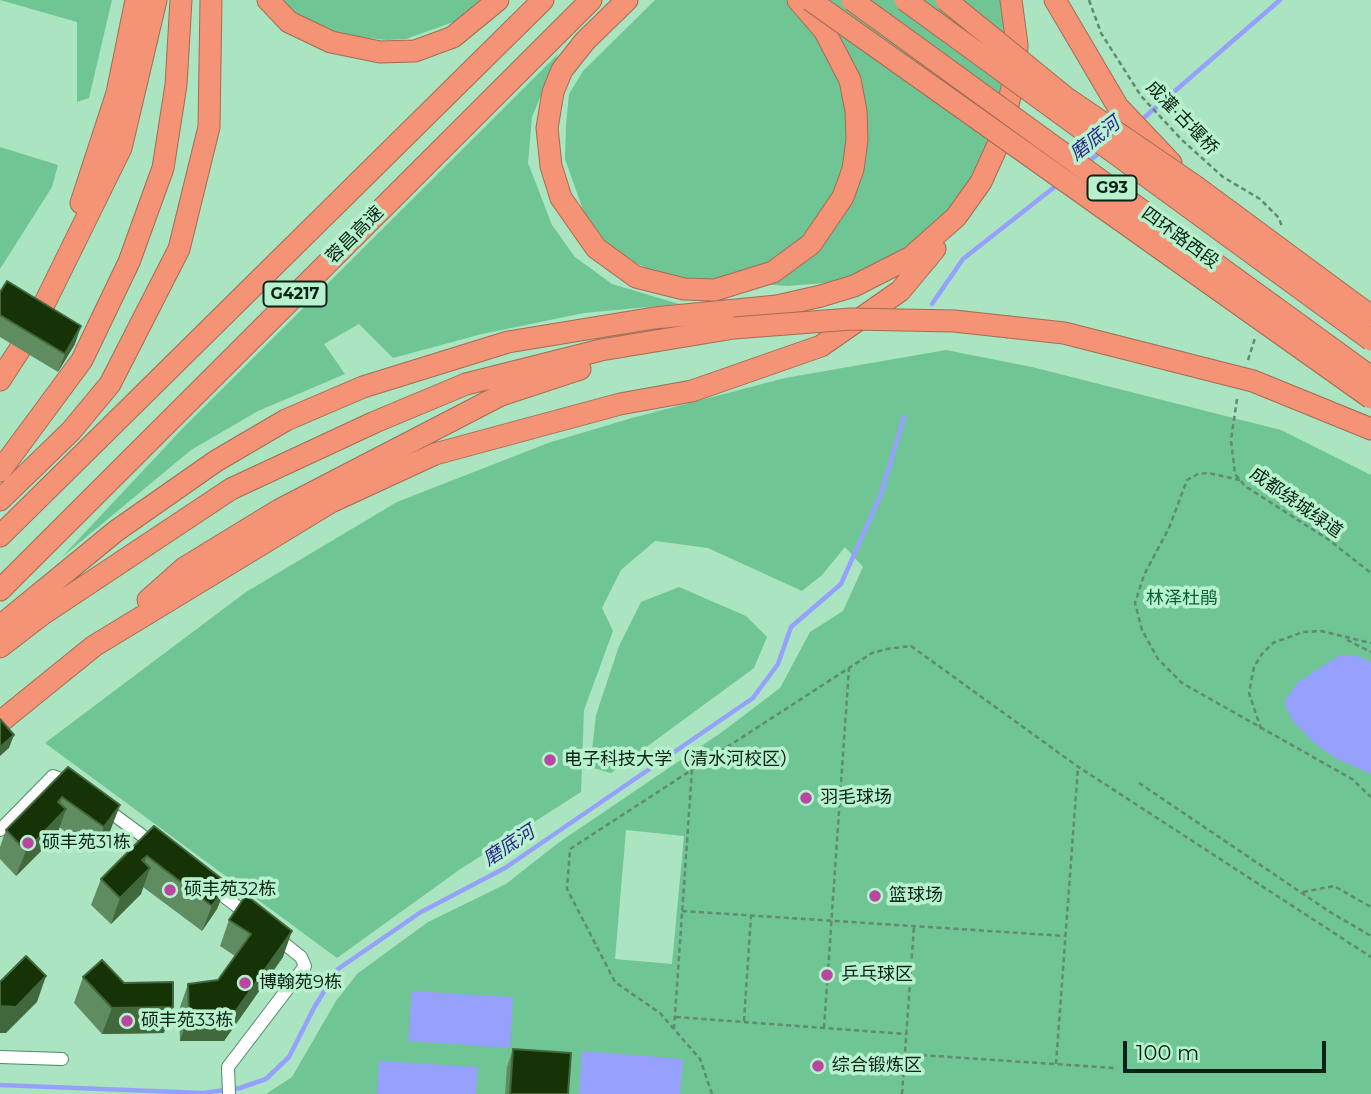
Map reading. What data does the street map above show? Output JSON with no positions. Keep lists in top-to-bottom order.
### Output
{
  "streets": {
    "highway": [
      "G93",
      "蓉昌高速",
      "四环路西段",
      "G4217"
    ],
    "path": ["成灌·古堰桥", "成都绕城绿道"]
  },
  "water": ["磨底河"],
  "parks": ["林泽杜鹃"],
  "places": [
    "电子科技大学（清水河校区）",
    "羽毛球场",
    "硕丰苑31栋",
    "硕丰苑32栋",
    "篮球场",
    "乒乓球区",
    "博翰苑9栋",
    "硕丰苑33栋",
    "综合锻炼区"
  ],
  "scale_bar": "100 m"
}
